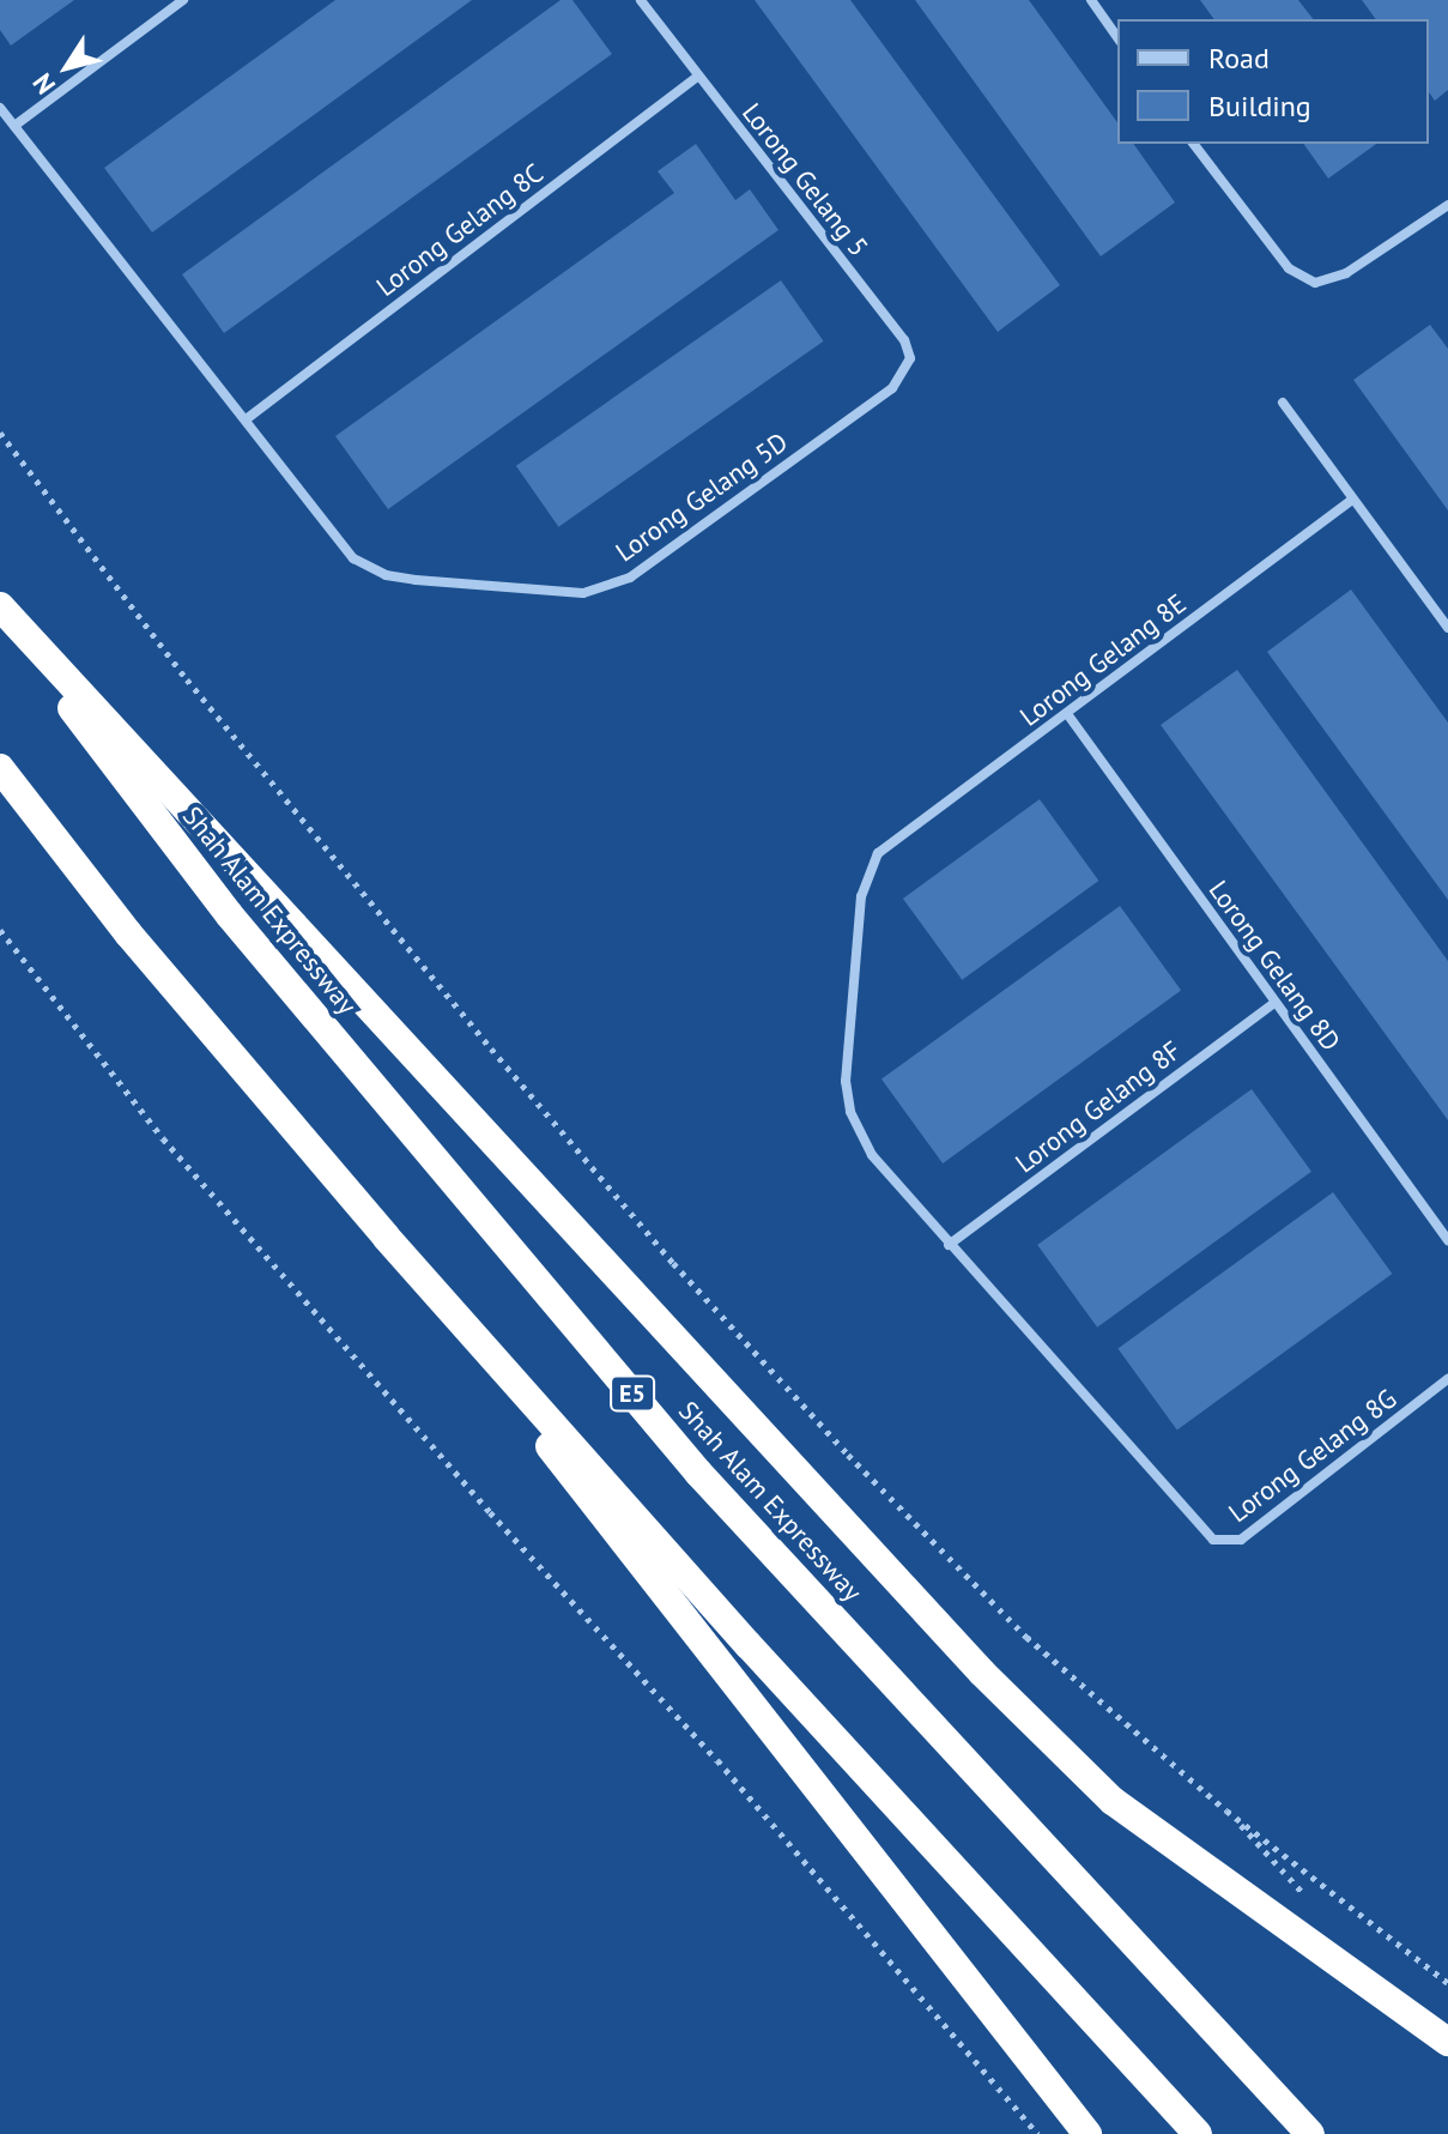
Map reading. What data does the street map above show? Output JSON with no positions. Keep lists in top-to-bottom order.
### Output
{
  "streets": {
    "highway": ["Shah Alam Expressway", "E5"],
    "street": [
      "Lorong Gelang 5",
      "Lorong Gelang 8C",
      "Lorong Gelang 5D",
      "Lorong Gelang 8E",
      "Lorong Gelang 8D",
      "Lorong Gelang 8F",
      "Lorong Gelang 8G"
    ]
  },
  "crossings": [
    ["Lorong Gelang 5", "Lorong Gelang 8C"],
    ["Lorong Gelang 5", "Lorong Gelang 5D"],
    ["Lorong Gelang 8C", "Lorong Gelang 5D"],
    ["Lorong Gelang 8E", "Lorong Gelang 8D"],
    ["Lorong Gelang 8E", "Lorong Gelang 8F"],
    ["Lorong Gelang 8E", "Lorong Gelang 8G"],
    ["Lorong Gelang 8D", "Lorong Gelang 8F"],
    ["Lorong Gelang 8F", "Lorong Gelang 8G"]
  ],
  "legend": ["Road", "Building"],
  "north": "bottom left"
}
